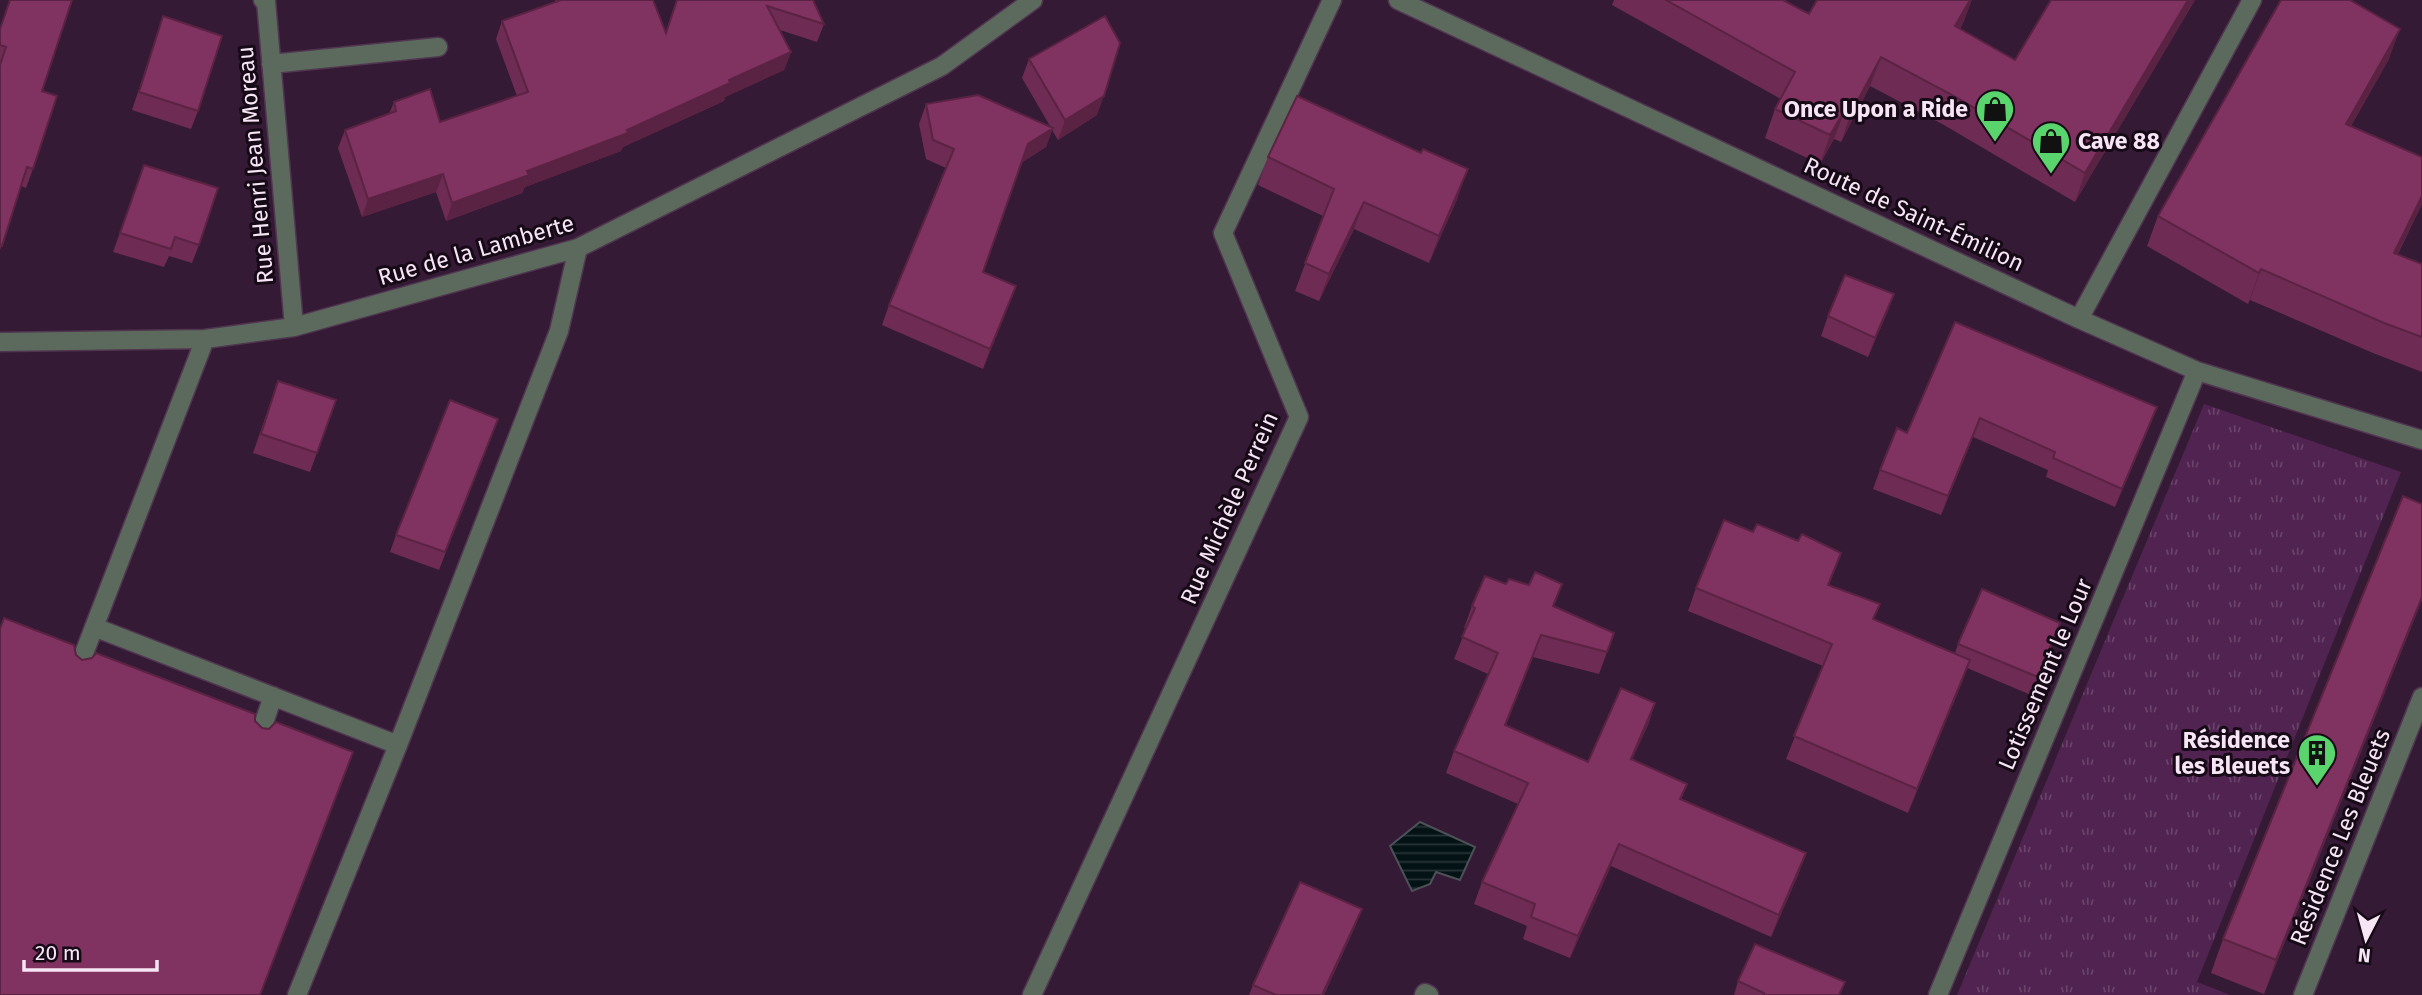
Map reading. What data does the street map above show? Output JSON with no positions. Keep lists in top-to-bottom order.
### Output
{
  "streets": {
    "street": [
      "Rue Henri Jean Moreau",
      "Route de Saint-Émilion",
      "Rue de la Lamberte",
      "Rue Michèle Perrein",
      "Lotissement le Lour",
      "Résidence Les Bleuets"
    ]
  },
  "crossings": [
    ["Rue Henri Jean Moreau", "Rue de la Lamberte"],
    ["Route de Saint-Émilion", "Lotissement le Lour"]
  ],
  "places": {
    "shop": ["Once Upon a Ride", "Cave 88"],
    "building": ["Résidence les Bleuets"]
  },
  "scale_bar": "20 m",
  "north": "bottom"
}
